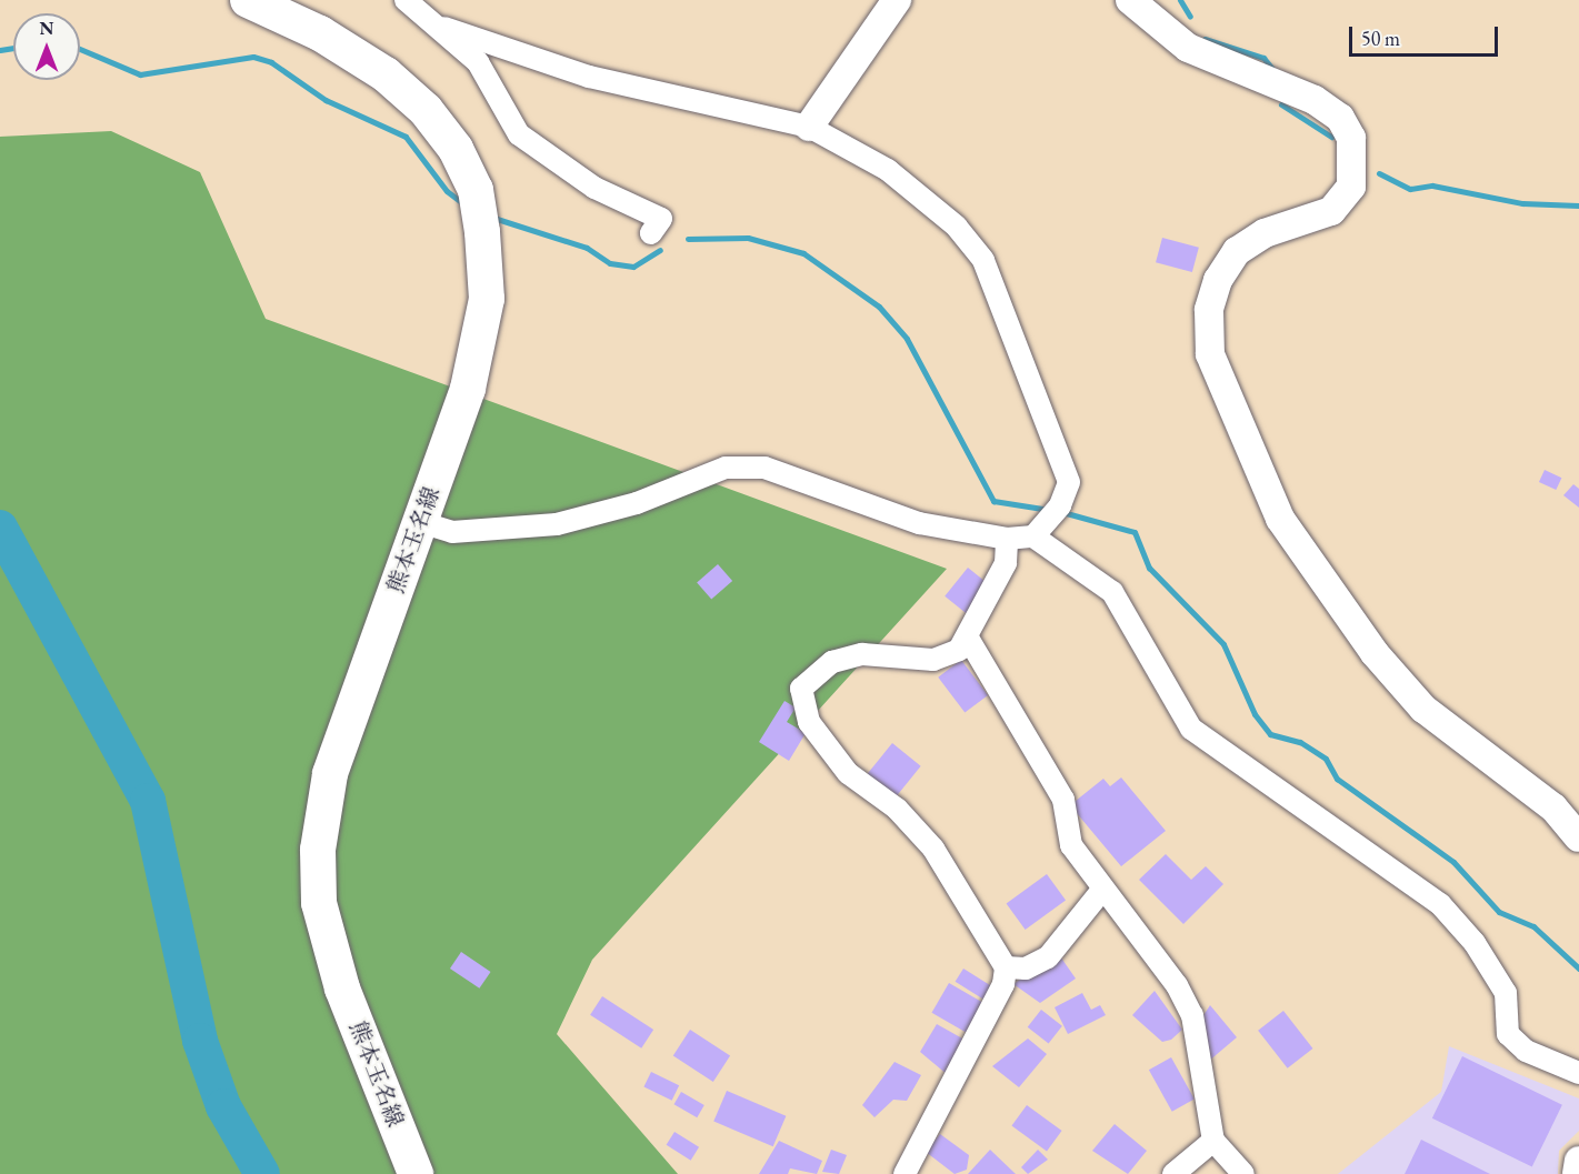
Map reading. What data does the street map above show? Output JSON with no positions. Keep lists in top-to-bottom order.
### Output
{
  "streets": {
    "main road": ["熊本玉名線"]
  },
  "scale_bar": "50 m",
  "north": "top"
}
